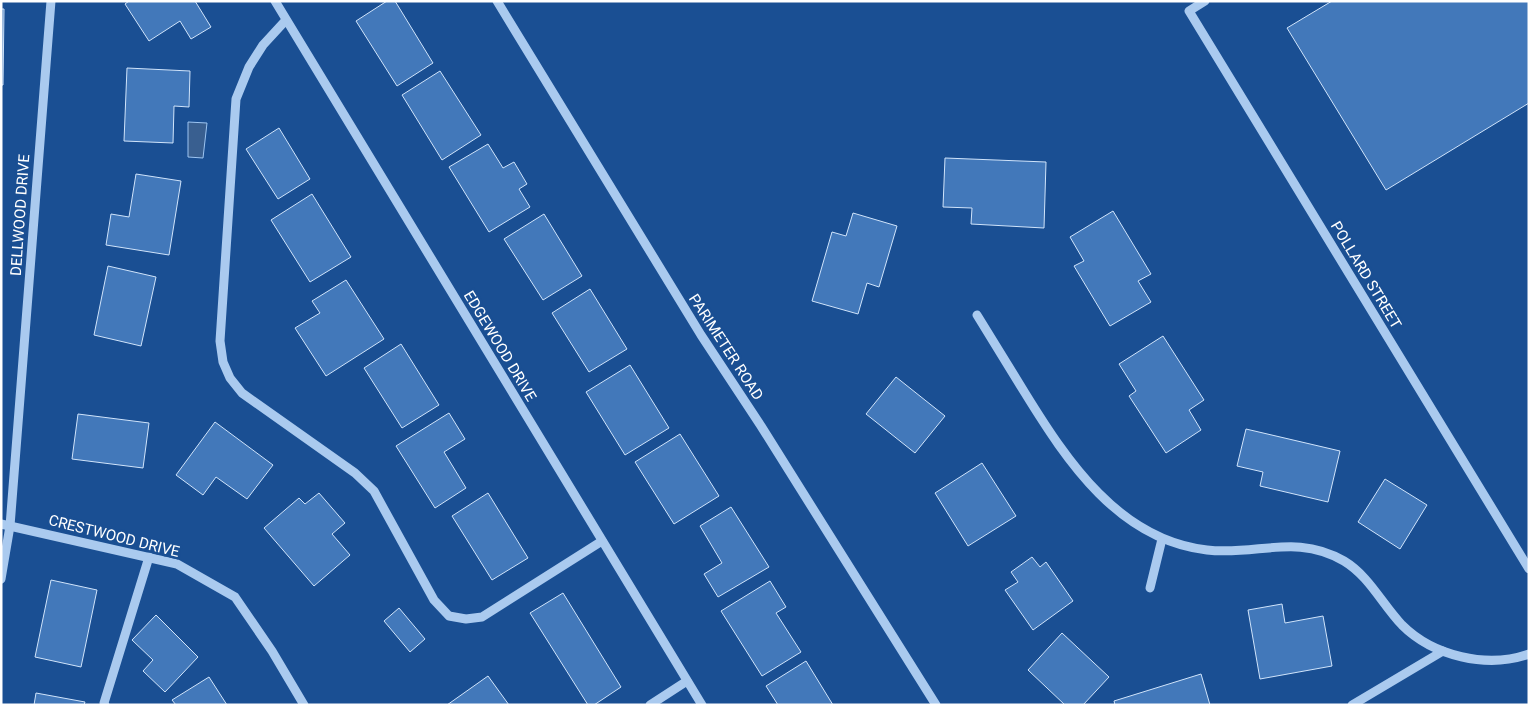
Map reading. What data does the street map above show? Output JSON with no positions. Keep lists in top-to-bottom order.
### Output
{
  "streets": {
    "street": [
      "DELLWOOD DRIVE",
      "POLLARD STREET",
      "EDGEWOOD DRIVE",
      "PARIMETER ROAD",
      "CRESTWOOD DRIVE"
    ]
  },
  "crossings": [
    ["DELLWOOD DRIVE", "CRESTWOOD DRIVE"]
  ]
}
